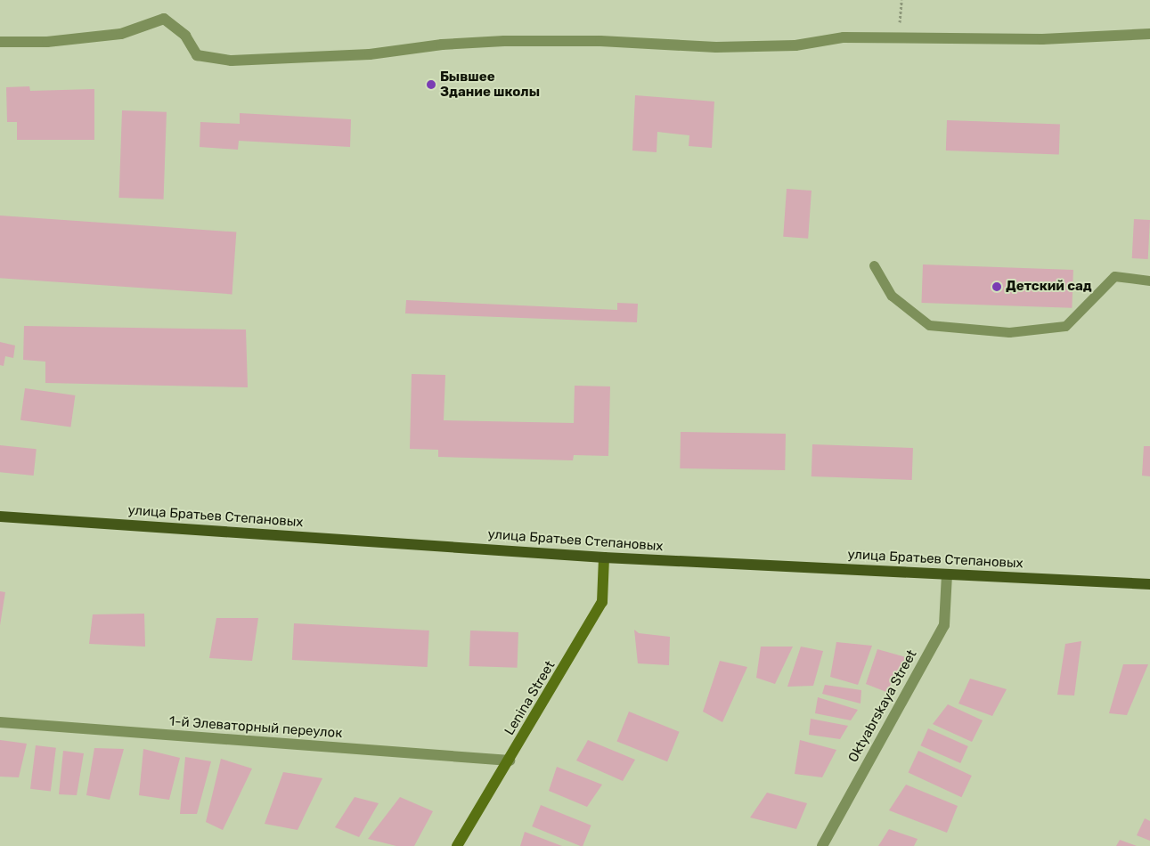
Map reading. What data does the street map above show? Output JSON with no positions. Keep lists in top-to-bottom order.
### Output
{
  "streets": {
    "main road": ["улица Братьев Степановых", "Lenina Street"],
    "street": ["Oktyabrskaya Street", "1-й Элеваторный переулок"]
  },
  "crossings": [
    ["улица Братьев Степановых", "Lenina Street"],
    ["улица Братьев Степановых", "Oktyabrskaya Street"],
    ["Lenina Street", "1-й Элеваторный переулок"]
  ],
  "places": ["Бывшее Здание школы", "Детский сад"]
}
